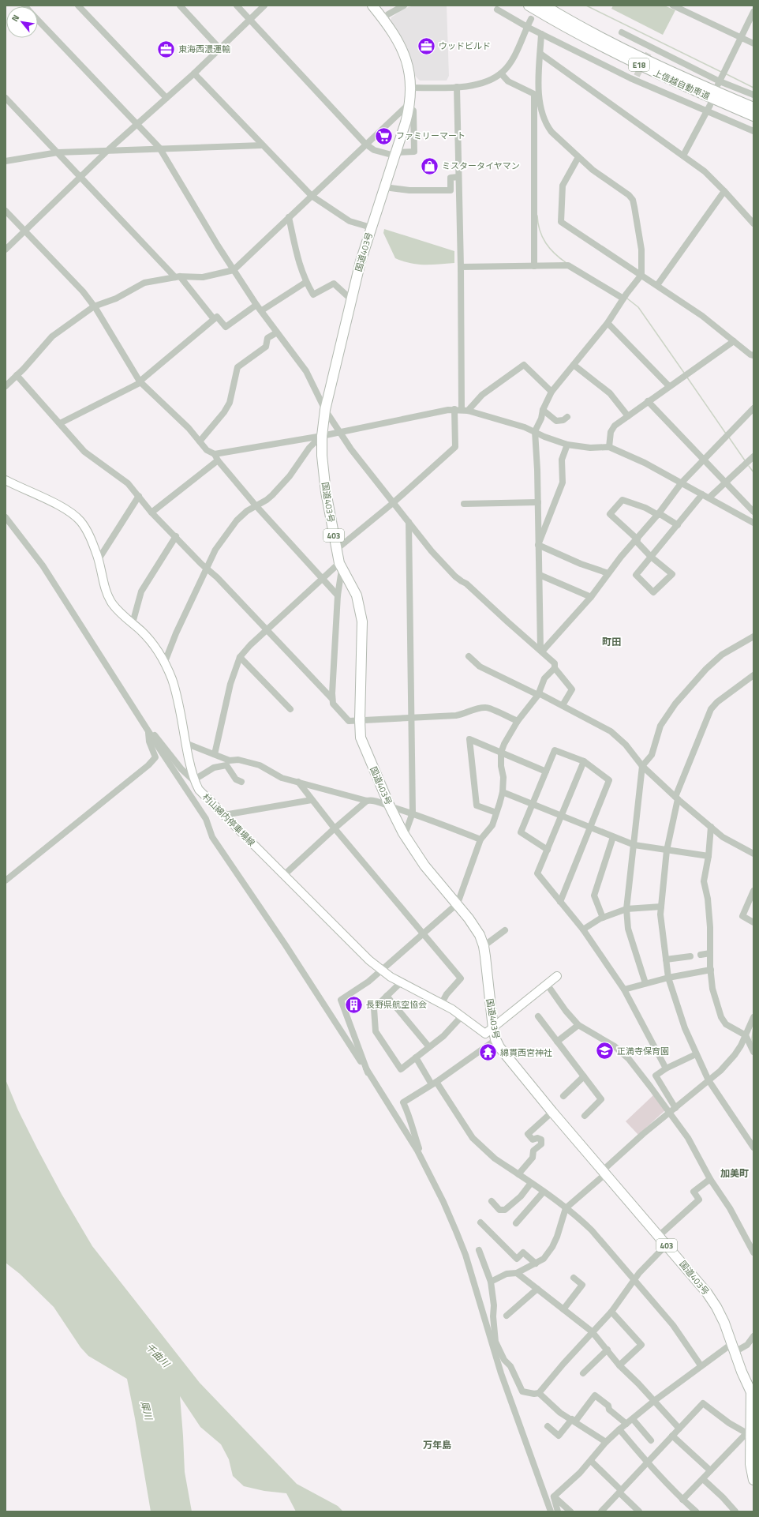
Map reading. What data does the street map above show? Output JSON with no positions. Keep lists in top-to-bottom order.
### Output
{
  "streets": {
    "highway": [
      "E18",
      "上信越自動車道",
      "国道403号",
      "403"
    ],
    "main road": ["村山綿内停車場線"]
  },
  "crossings": [
    ["国道403号", "村山綿内停車場線"]
  ],
  "districts": ["町田", "加美町", "万年島"],
  "water": ["千曲川", "犀川"],
  "places": {
    "office": ["ウッドビルド", "東海西濃運輸"],
    "supermarket": ["ファミリーマート"],
    "shop": ["ミスタータイヤマン"],
    "building": ["長野県航空協会"],
    "school or university": ["正満寺保育園"],
    "temple": ["綿貫西宮神社"]
  },
  "north": "top left"
}
